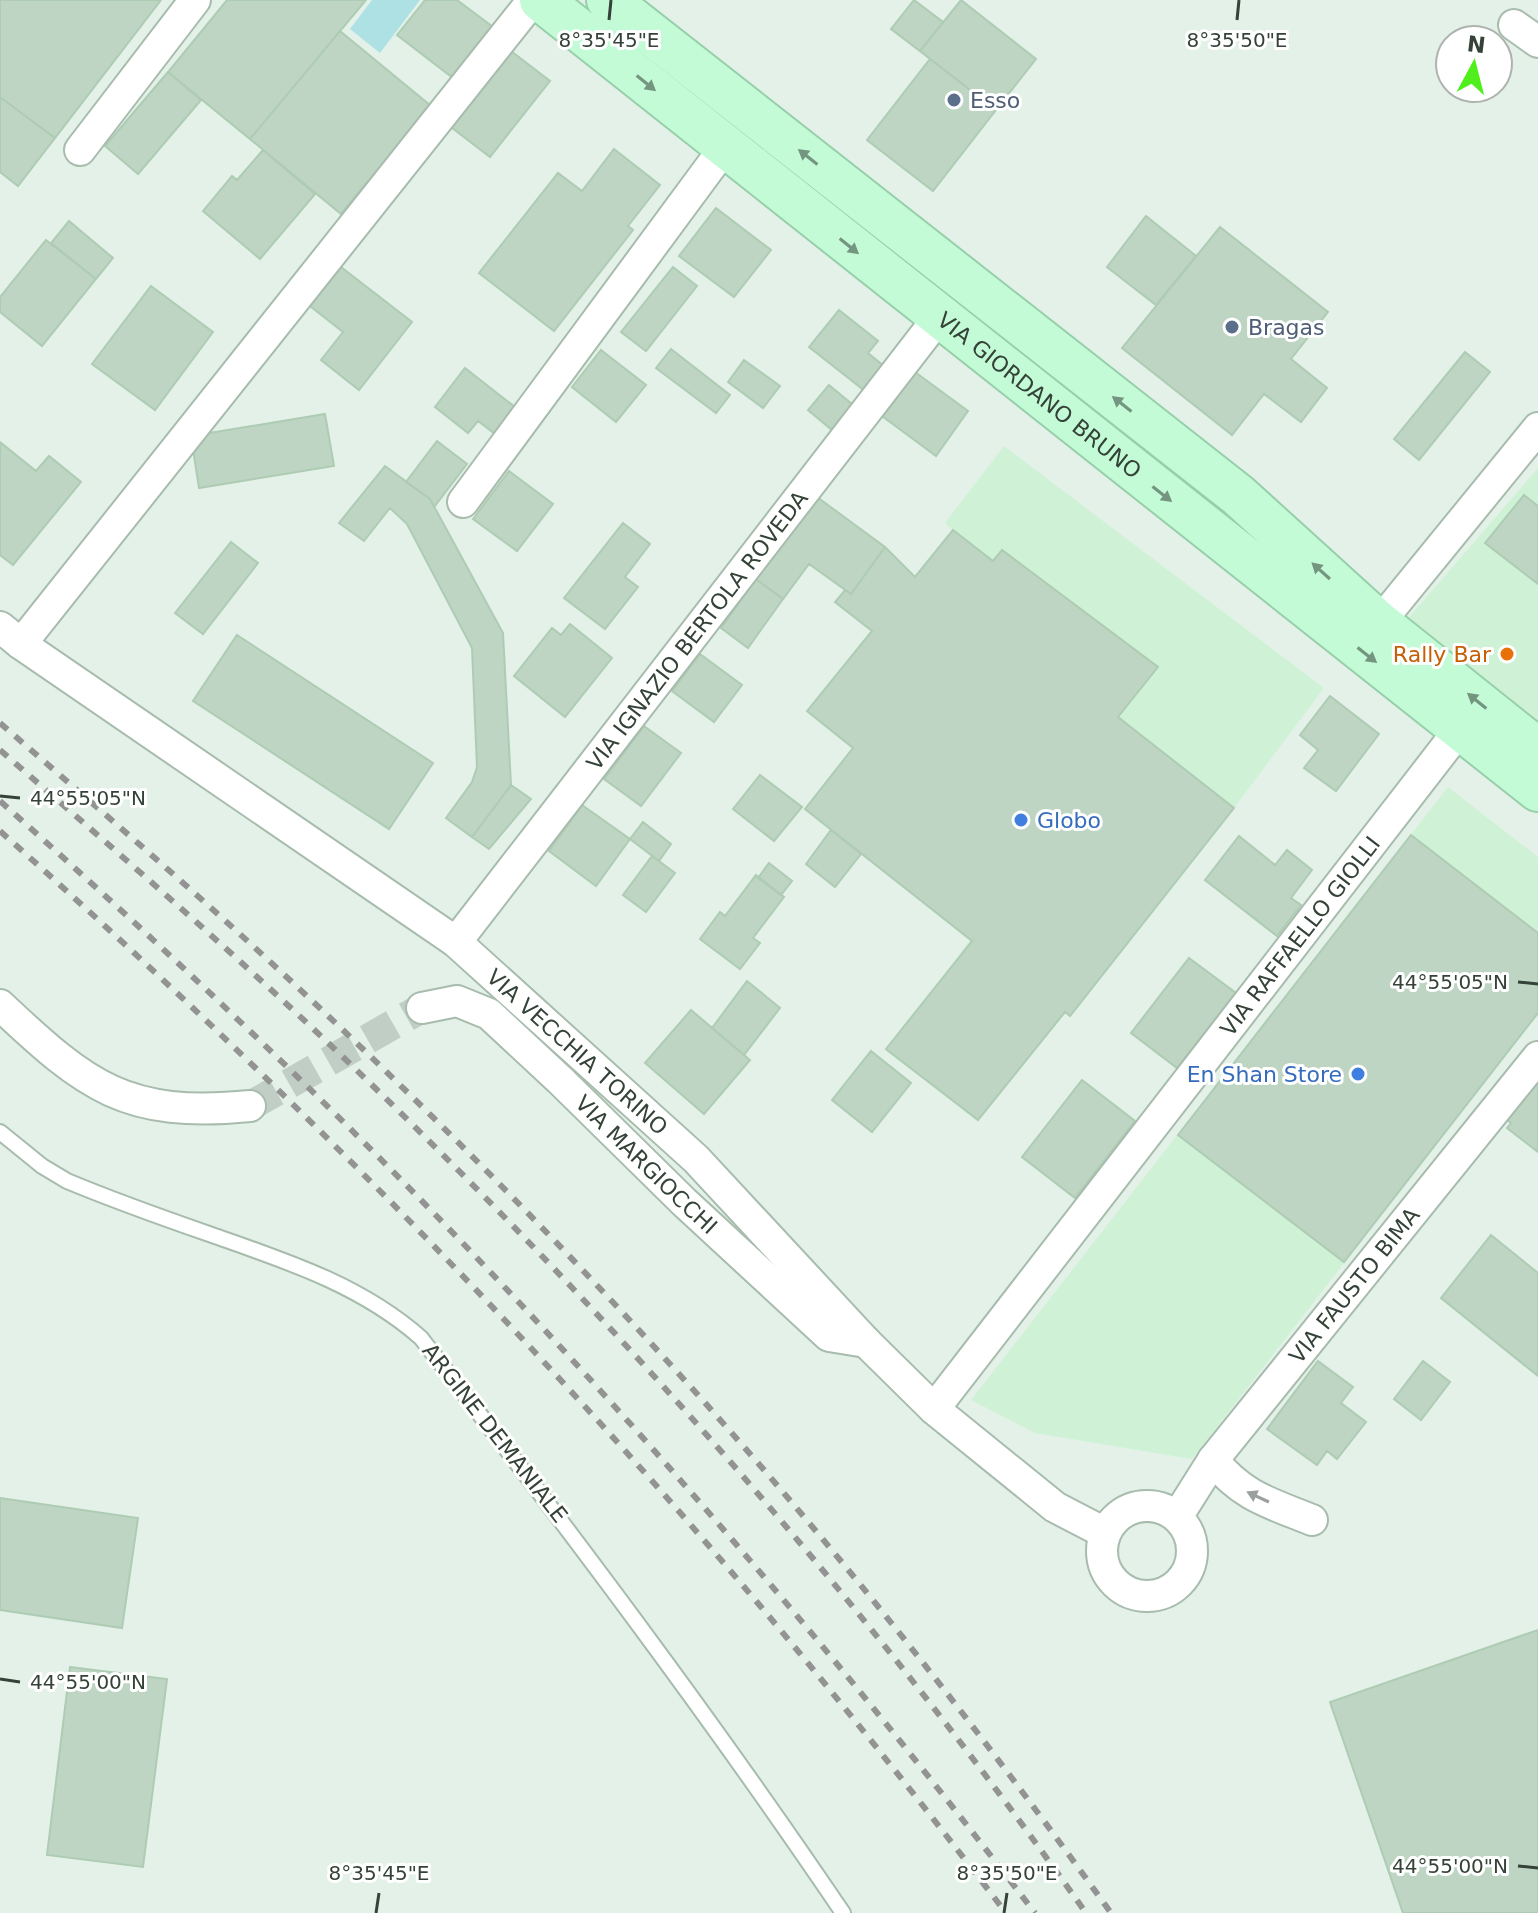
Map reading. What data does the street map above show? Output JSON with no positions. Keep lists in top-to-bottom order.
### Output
{
  "streets": {
    "main road": ["VIA GIORDANO BRUNO"],
    "street": [
      "VIA IGNAZIO BERTOLA ROVEDA",
      "VIA RAFFAELLO GIOLLI",
      "VIA VECCHIA TORINO",
      "VIA MARGIOCCHI",
      "VIA FAUSTO BIMA"
    ],
    "lane": ["ARGINE DEMANIALE"]
  },
  "crossings": [
    ["VIA GIORDANO BRUNO", "VIA IGNAZIO BERTOLA ROVEDA"],
    ["VIA GIORDANO BRUNO", "VIA RAFFAELLO GIOLLI"],
    ["VIA IGNAZIO BERTOLA ROVEDA", "VIA VECCHIA TORINO"],
    ["VIA RAFFAELLO GIOLLI", "VIA VECCHIA TORINO"],
    ["VIA VECCHIA TORINO", "VIA MARGIOCCHI"],
    ["VIA VECCHIA TORINO", "VIA FAUSTO BIMA"]
  ],
  "places": [
    "Esso",
    "Bragas",
    "Rally Bar",
    "Globo",
    "En Shan Store"
  ],
  "north": "top",
  "coordinates": [
    "8°35'45\"E",
    "8°35'50\"E",
    "44°55'05\"N",
    "44°55'00\"N"
  ]
}
